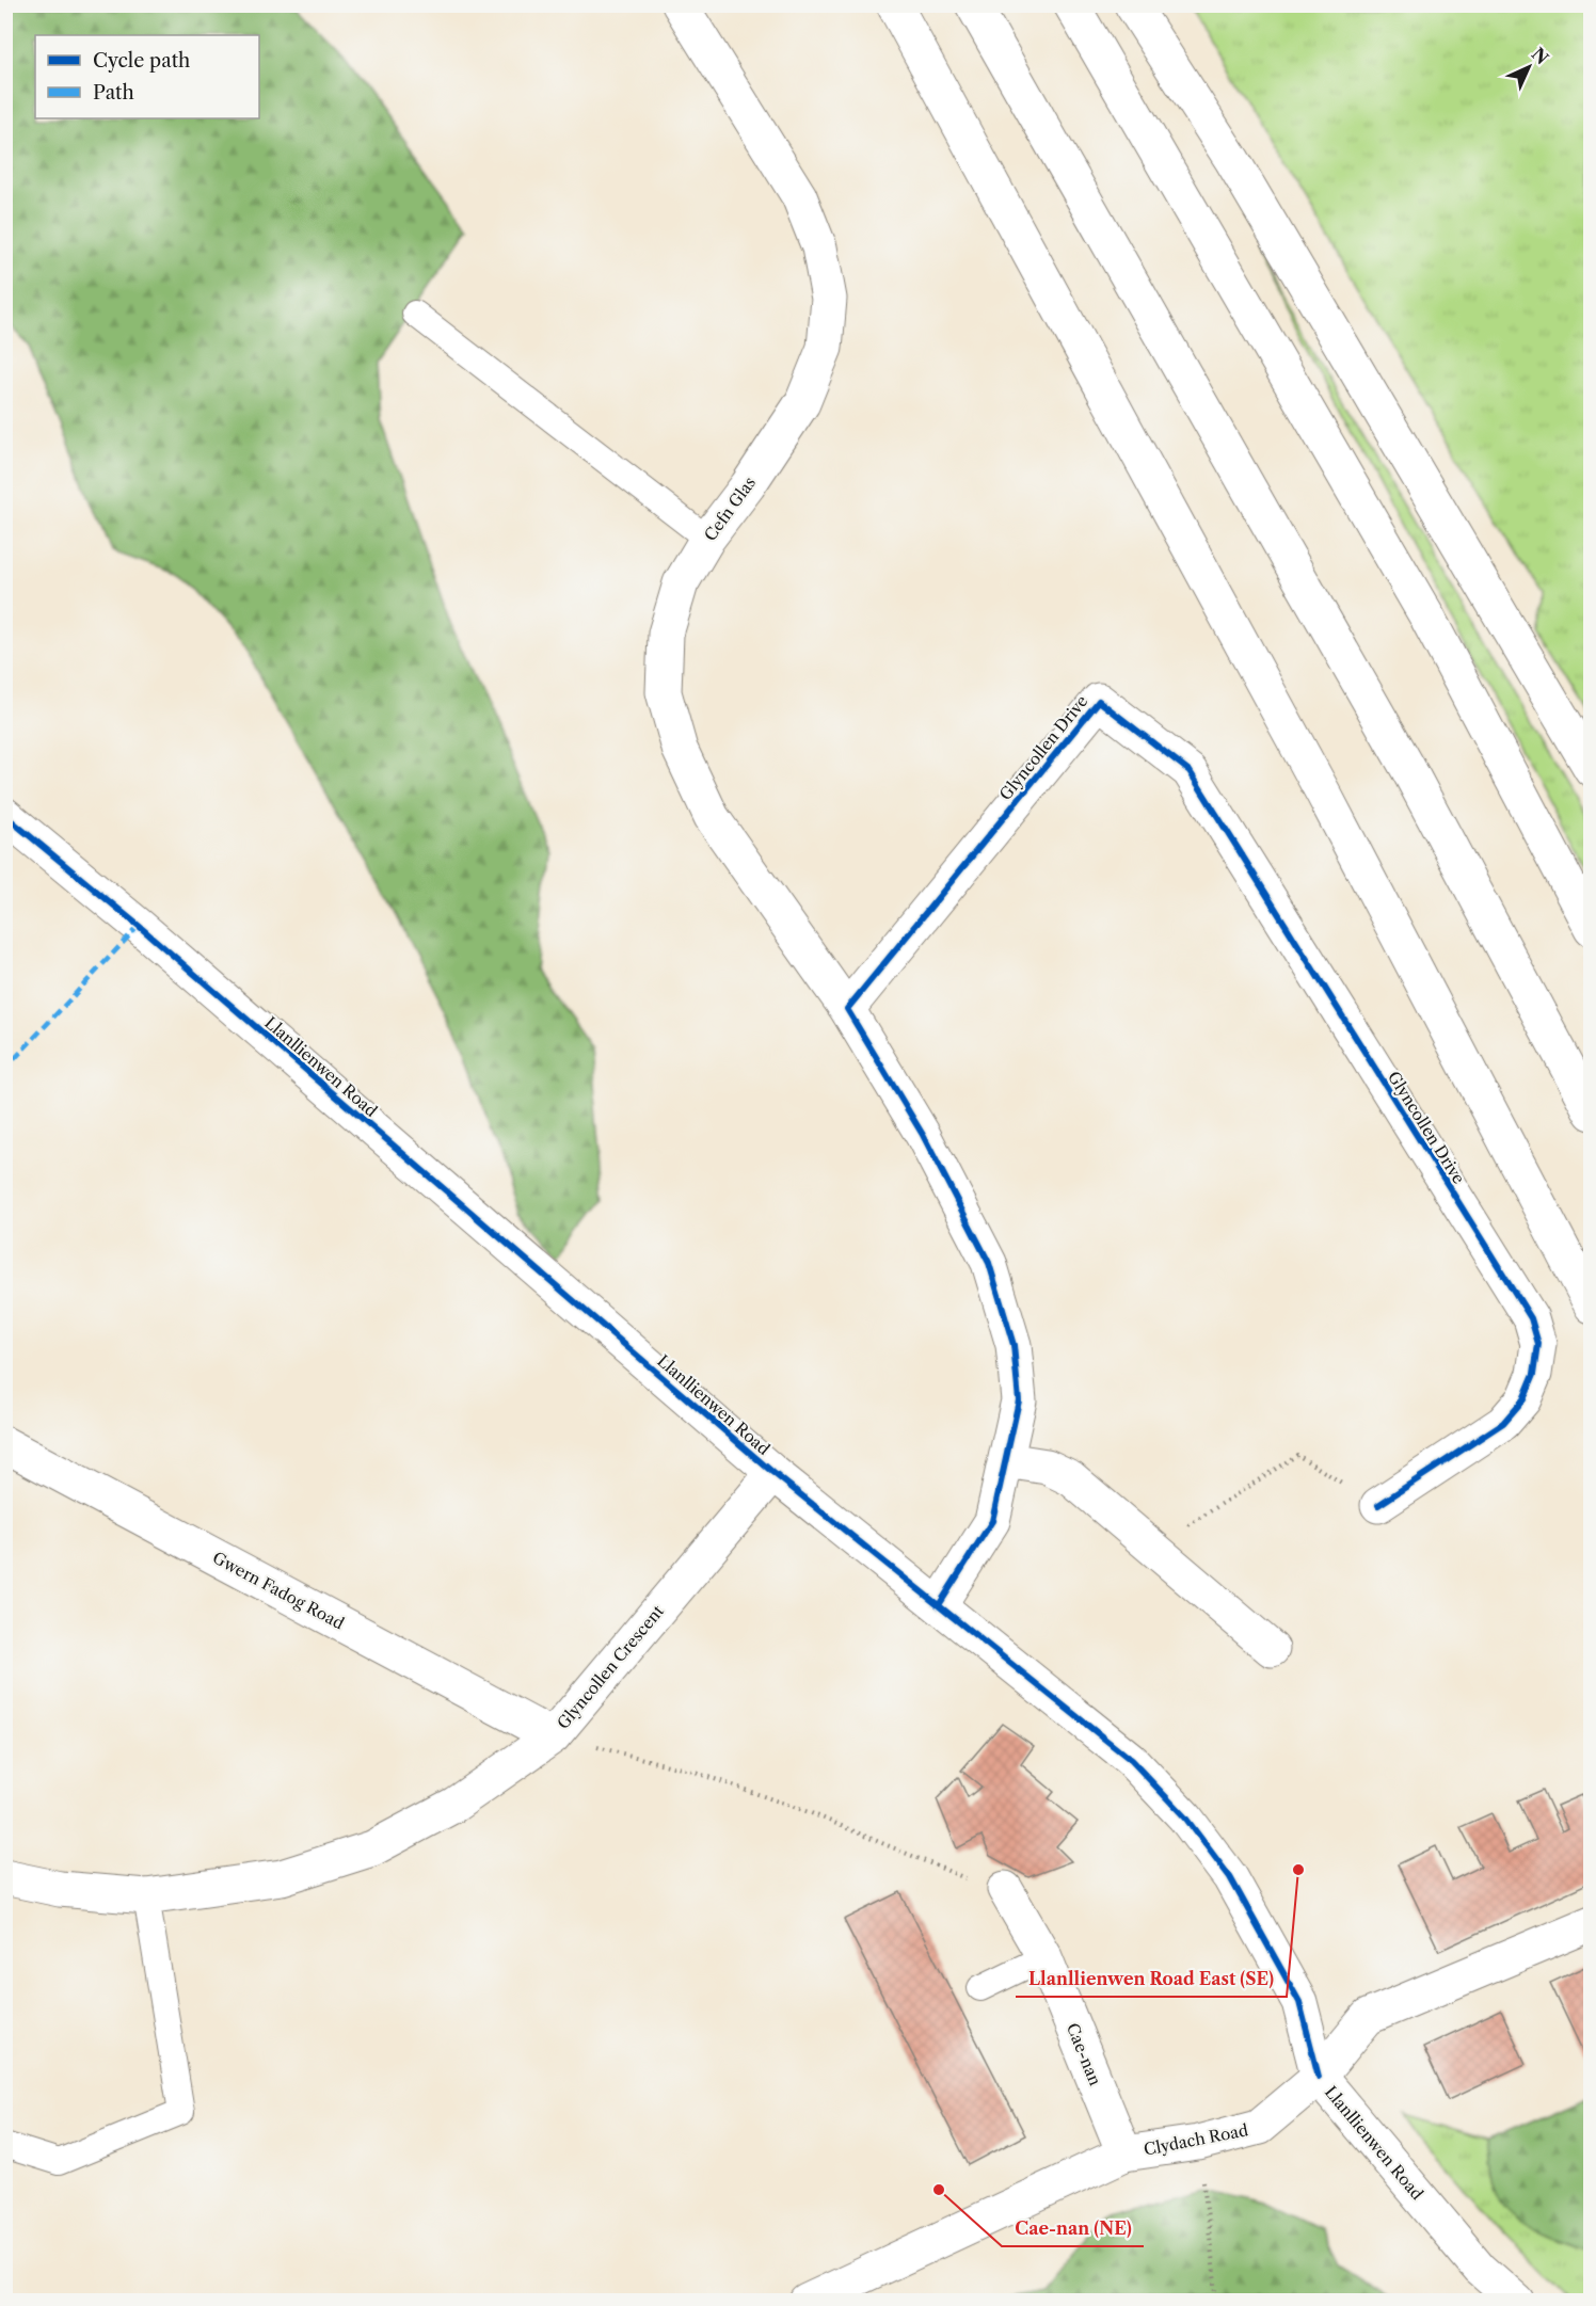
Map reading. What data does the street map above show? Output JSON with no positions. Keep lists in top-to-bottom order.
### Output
{
  "streets": {
    "main road": [
      "Cefn Glas",
      "Glyncollen Drive",
      "Llanllienwen Road",
      "Gwern Fadog Road",
      "Glyncollen Crescent",
      "Cae-nan",
      "Clydach Road"
    ]
  },
  "crossings": [
    ["Cefn Glas", "Glyncollen Drive"],
    ["Llanllienwen Road", "Glyncollen Crescent"],
    ["Llanllienwen Road", "Clydach Road"],
    ["Gwern Fadog Road", "Glyncollen Crescent"],
    ["Cae-nan", "Clydach Road"]
  ],
  "places": ["Llanllienwen Road East (SE)", "Cae-nan (NE)"],
  "legend": ["Cycle path", "Path"],
  "north": "top right"
}
